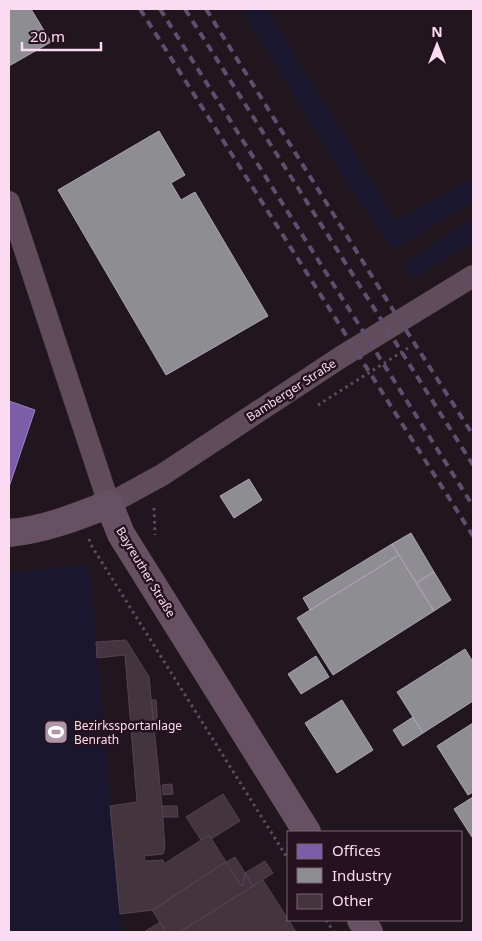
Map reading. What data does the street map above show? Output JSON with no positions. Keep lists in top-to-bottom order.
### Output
{
  "streets": {
    "street": ["Bamberger Straße", "Bayreuther Straße"]
  },
  "crossings": [
    ["Bamberger Straße", "Bayreuther Straße"]
  ],
  "places": {
    "sports": ["Bezirkssportanlage Benrath"]
  },
  "legend": ["Offices", "Industry", "Other"],
  "scale_bar": "20 m",
  "north": "top"
}
